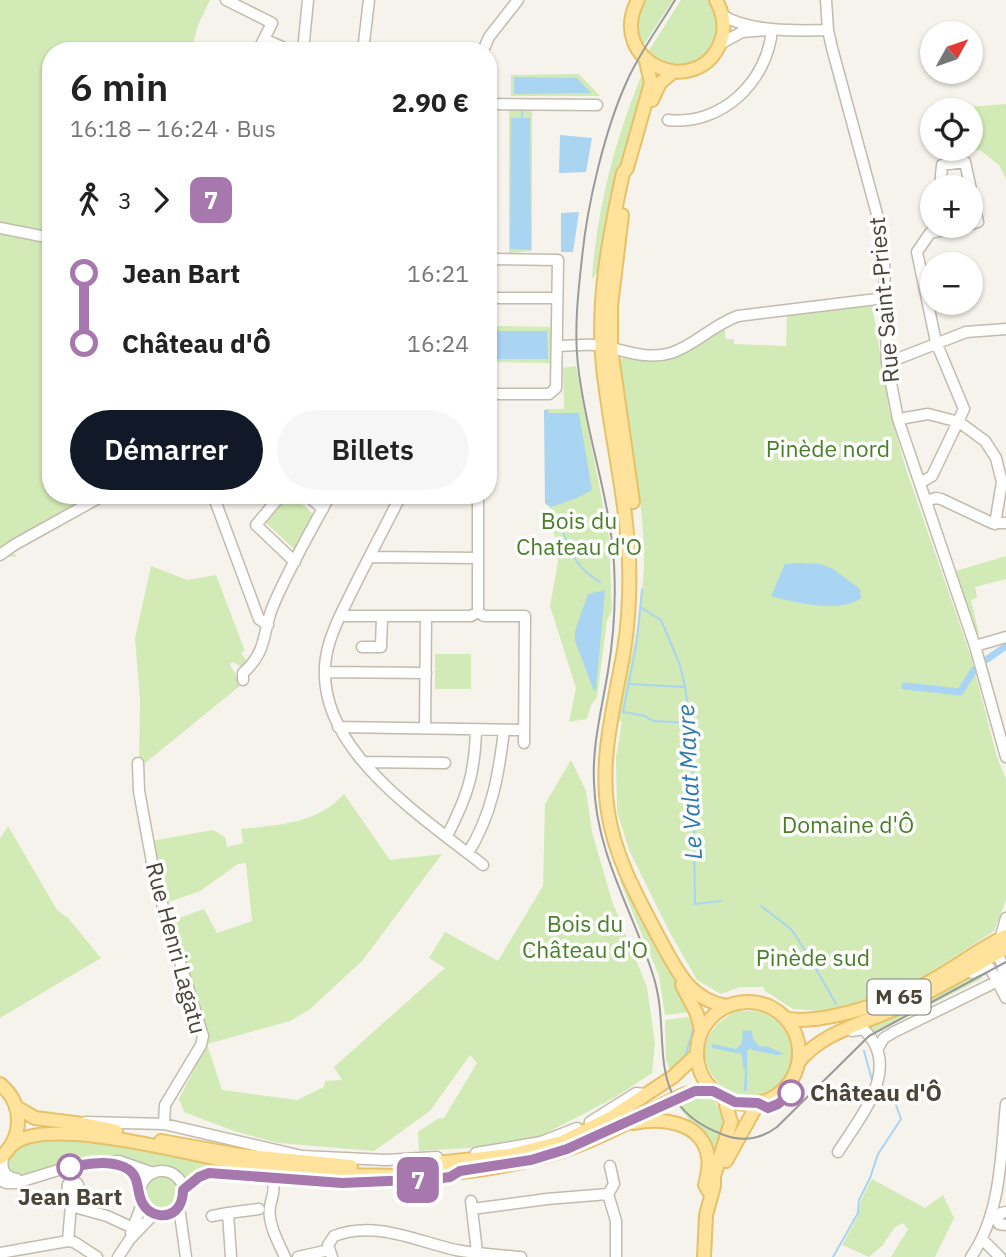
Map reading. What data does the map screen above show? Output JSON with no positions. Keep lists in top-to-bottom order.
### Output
{
  "streets": {
    "main road": ["M 65"],
    "street": ["Rue Saint-Priest", "Rue Henri Lagatu"]
  },
  "water": ["Le Valat Mayre"],
  "parks": [
    "Pinède nord",
    "Bois du Chateau d'O",
    "Domaine d'Ô",
    "Bois du Château d'O",
    "Pinède sud"
  ],
  "places": ["Château d'Ô", "Jean Bart"],
  "lines": ["bus line 7"],
  "north": "top right",
  "page": {
    "on_map": "7",
    "map_buttons": ["+", "−"],
    "heading": ["6 min", "16:18 – 16:24 · Bus", "2.90 €"],
    "legs": ["3", "7"],
    "list": [
      {
        "name": "Jean Bart",
        "value": "16:21"
      },
      {
        "name": "Château d'Ô",
        "value": "16:24"
      }
    ],
    "buttons": ["Démarrer", "Billets"]
  }
}
